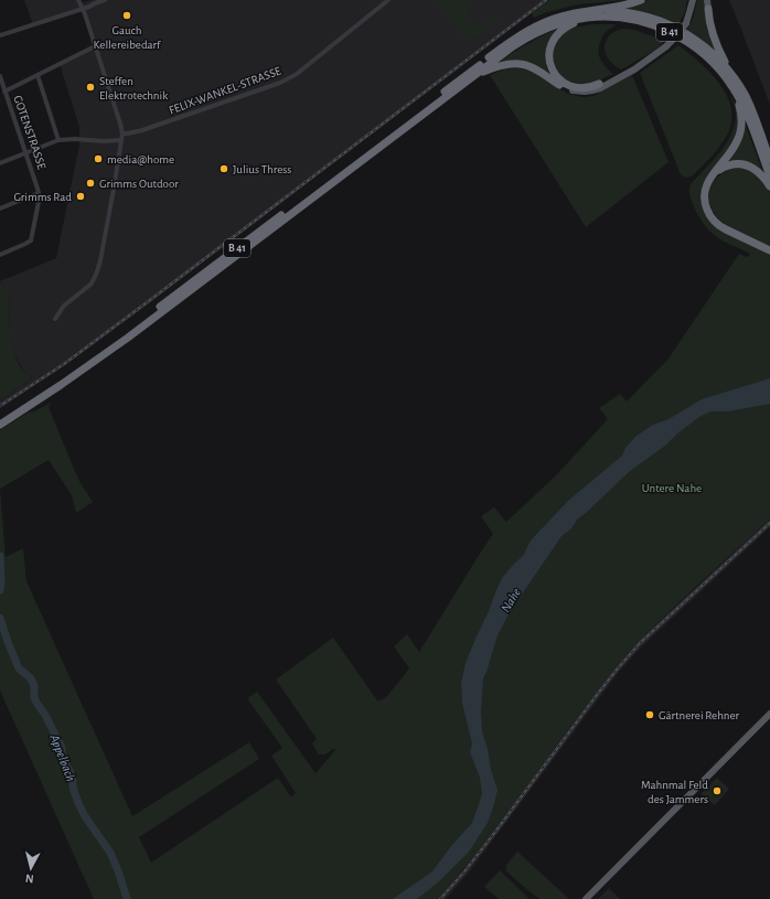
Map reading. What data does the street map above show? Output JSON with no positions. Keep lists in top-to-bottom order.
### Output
{
  "streets": {
    "highway": ["B 41"],
    "street": ["FELIX-WANKEL-STRASSE", "GOTENSTRASSE"]
  },
  "water": ["Nahe", "Appelbach"],
  "parks": ["Untere Nahe"],
  "places": [
    "Gauch Kellereibedarf",
    "Steffen Elektrotechnik",
    "media@home",
    "Julius Thress",
    "Grimms Outdoor",
    "Grimms Rad",
    "Gärtnerei Rehner",
    "Mahnmal Feld des Jammers"
  ],
  "north": "bottom"
}
